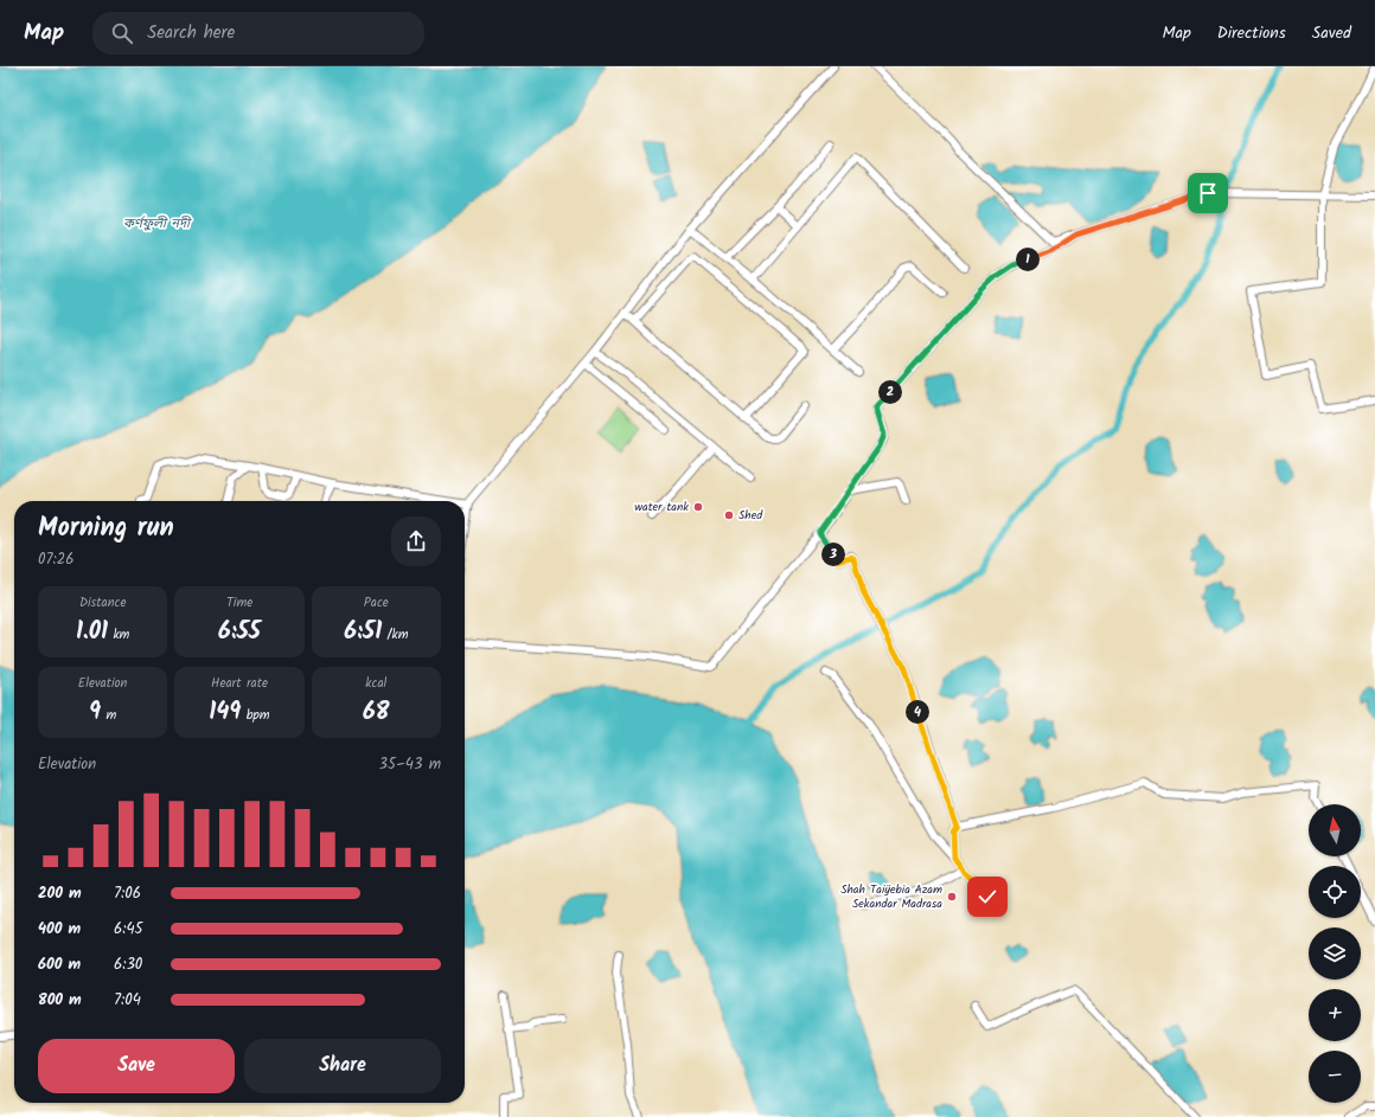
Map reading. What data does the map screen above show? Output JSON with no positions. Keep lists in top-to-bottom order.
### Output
{
  "water": ["কর্ণফুলী নদী"],
  "places": ["water tank", "Shed", "Shah Taiÿebia Azam Sekandar Madrasa"],
  "north": "top",
  "page": {
    "header": "Map",
    "search": "Search here",
    "nav": ["Map", "Directions", "Saved"],
    "pins": [
      "1",
      "2",
      "3",
      "4"
    ],
    "heading": ["Morning run", "07:26"],
    "stats": [
      ["Distance", "1.01 km"],
      ["Time", "6:55"],
      ["Pace", "6:51 /km"],
      ["Elevation", "9 m"],
      ["Heart rate", "149 bpm"],
      ["kcal", "68"]
    ],
    "chart": ["Elevation", "35–43 m"],
    "map_buttons": ["+", "−"],
    "list": [
      {
        "name": "200 m",
        "note": "7:06"
      },
      {
        "name": "400 m",
        "note": "6:45"
      },
      {
        "name": "600 m",
        "note": "6:30"
      },
      {
        "name": "800 m",
        "note": "7:04"
      }
    ],
    "buttons": ["Save", "Share"]
  }
}
